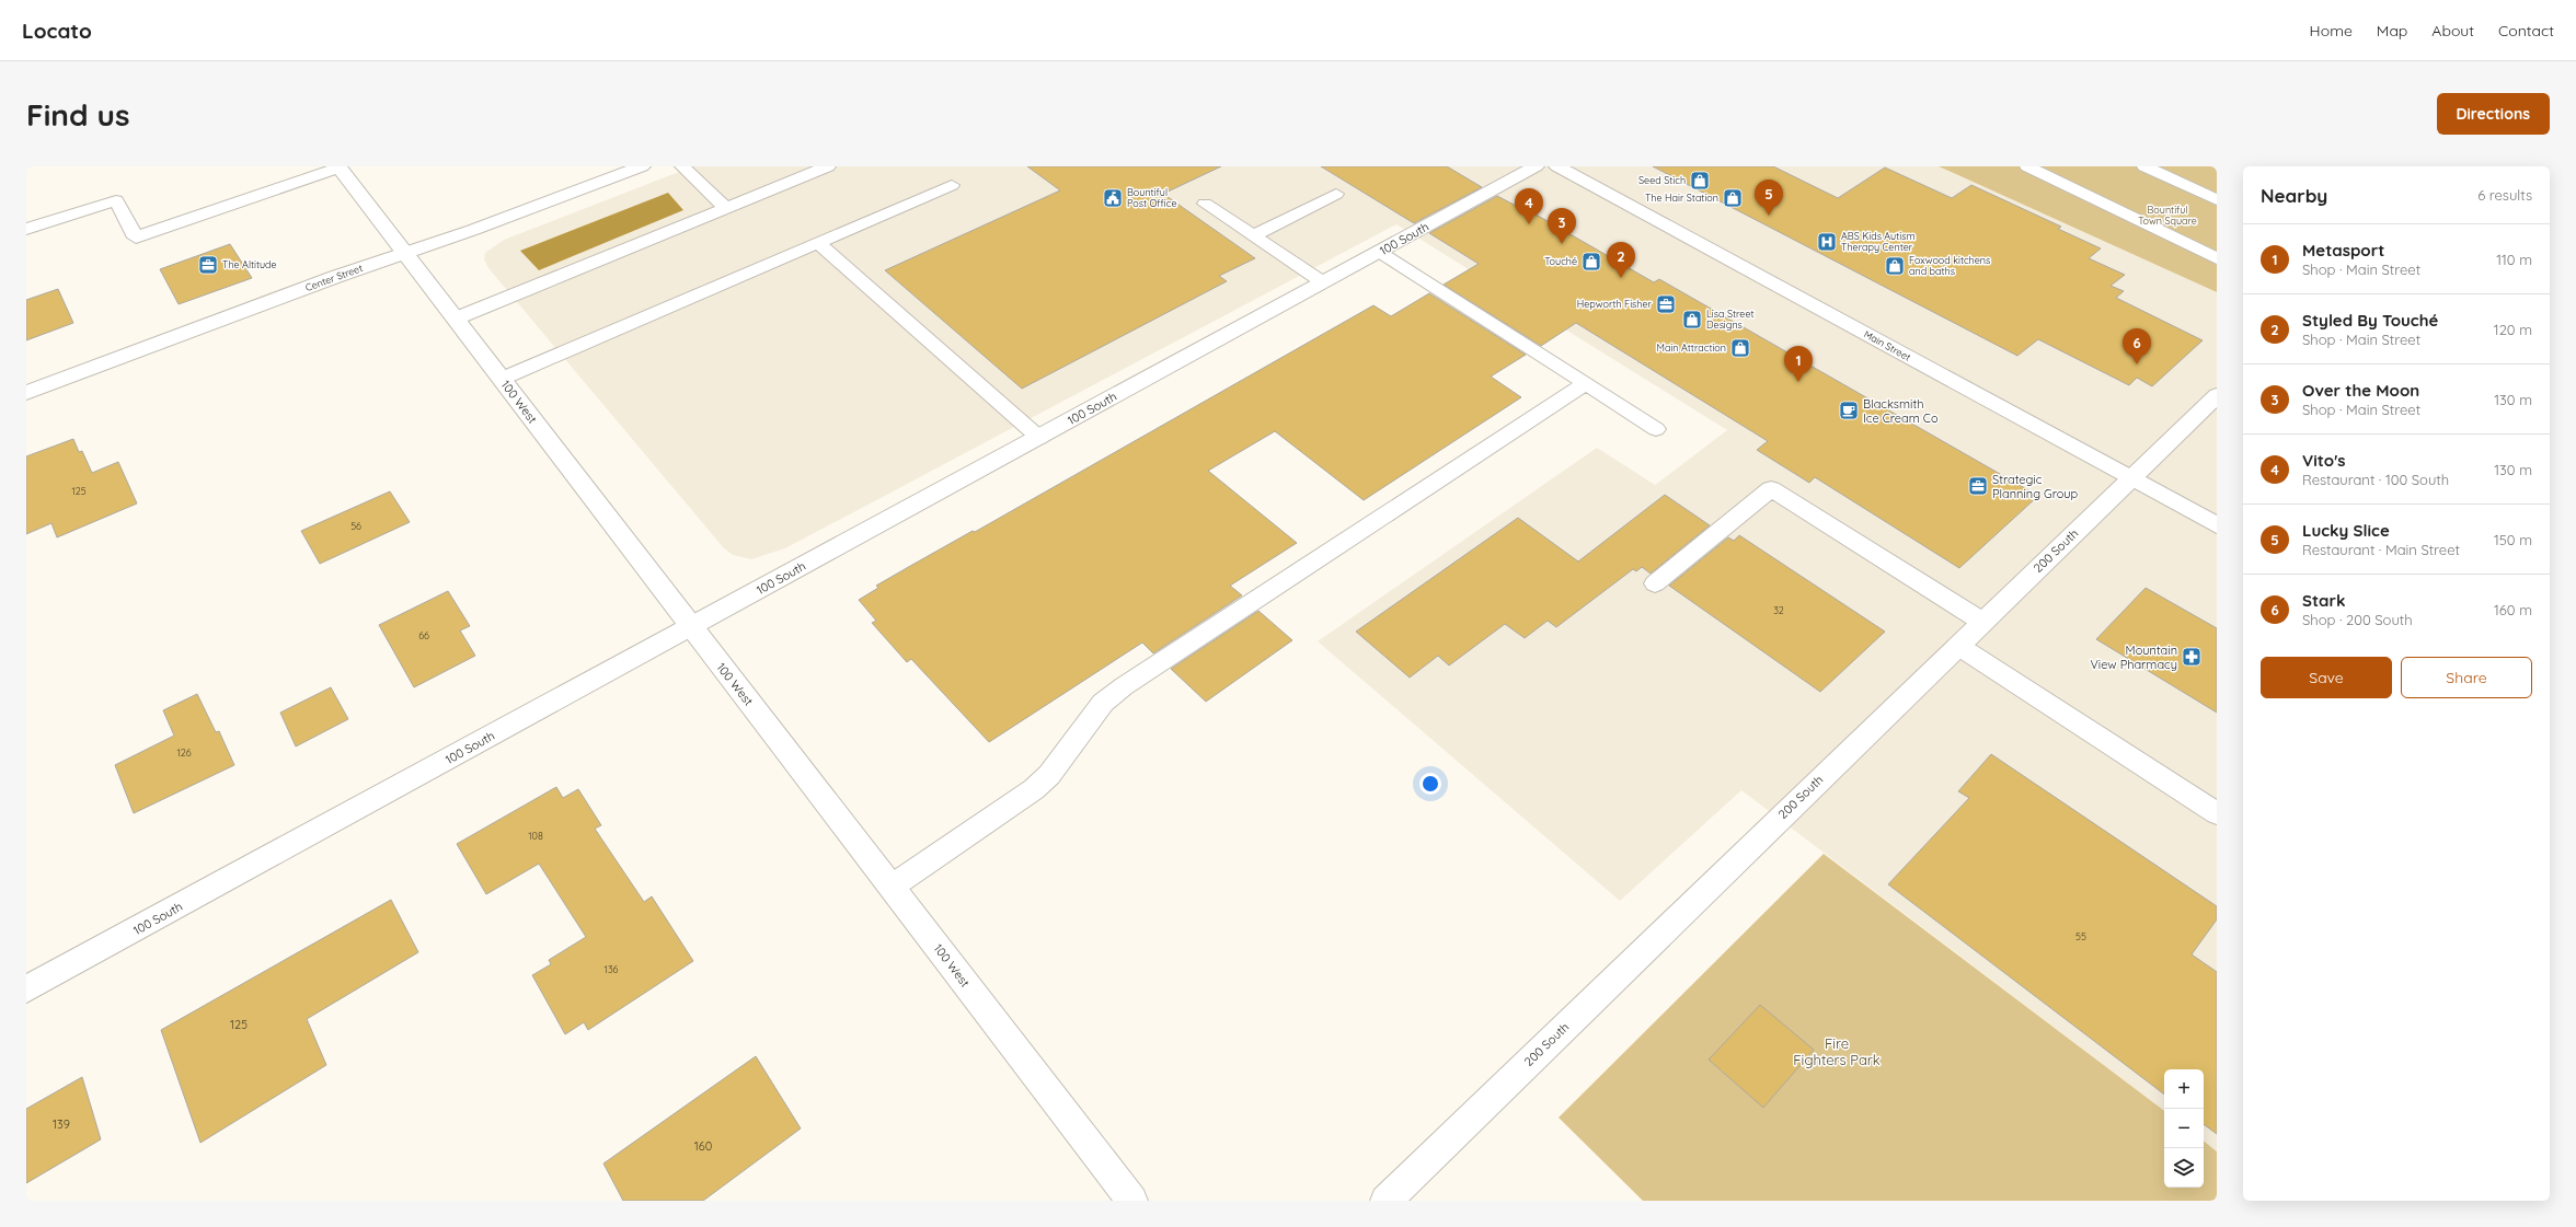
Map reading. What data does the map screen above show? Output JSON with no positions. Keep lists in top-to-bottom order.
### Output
{
  "streets": {
    "street": [
      "100 South",
      "Center Street",
      "Main Street",
      "100 West",
      "200 South"
    ]
  },
  "crossings": [
    ["100 South", "100 West"],
    ["Center Street", "100 West"],
    ["Main Street", "200 South"]
  ],
  "parks": ["Bountiful Town Square", "Fire Fighters Park"],
  "places": {
    "shop": [
      "Seed Stich",
      "The Hair Station",
      "Touché",
      "Foxwood kitchens and baths",
      "Lisa Street Designs",
      "Main Attraction"
    ],
    "public building": ["Bountiful Post Office"],
    "hospital": ["ABS Kids Autism Therapy Center"],
    "office": ["The Altitude", "Hepworth Fisher", "Strategic Planning Group"],
    "cafe": ["Blacksmith Ice Cream Co"],
    "pharmacy": ["Mountain View Pharmacy"]
  },
  "house_numbers": [
    "125",
    "56",
    "32",
    "66",
    "126",
    "108",
    "55",
    "136",
    "125",
    "139",
    "160"
  ],
  "page": {
    "header": "Locato",
    "nav": [
      "Home",
      "Map",
      "About",
      "Contact"
    ],
    "buttons": [
      "Directions",
      ["Save", "Share"]
    ],
    "title": "Find us",
    "heading": ["Nearby", "6 results"],
    "pins": [
      "5",
      "4",
      "3",
      "2",
      "6",
      "1"
    ],
    "list": [
      {
        "mark": "1",
        "name": "Metasport",
        "note": "Shop · Main Street",
        "value": "110 m"
      },
      {
        "mark": "2",
        "name": "Styled By Touché",
        "note": "Shop · Main Street",
        "value": "120 m"
      },
      {
        "mark": "3",
        "name": "Over the Moon",
        "note": "Shop · Main Street",
        "value": "130 m"
      },
      {
        "mark": "4",
        "name": "Vito's",
        "note": "Restaurant · 100 South",
        "value": "130 m"
      },
      {
        "mark": "5",
        "name": "Lucky Slice",
        "note": "Restaurant · Main Street",
        "value": "150 m"
      },
      {
        "mark": "6",
        "name": "Stark",
        "note": "Shop · 200 South",
        "value": "160 m"
      }
    ],
    "map_buttons": ["+", "−"]
  }
}
